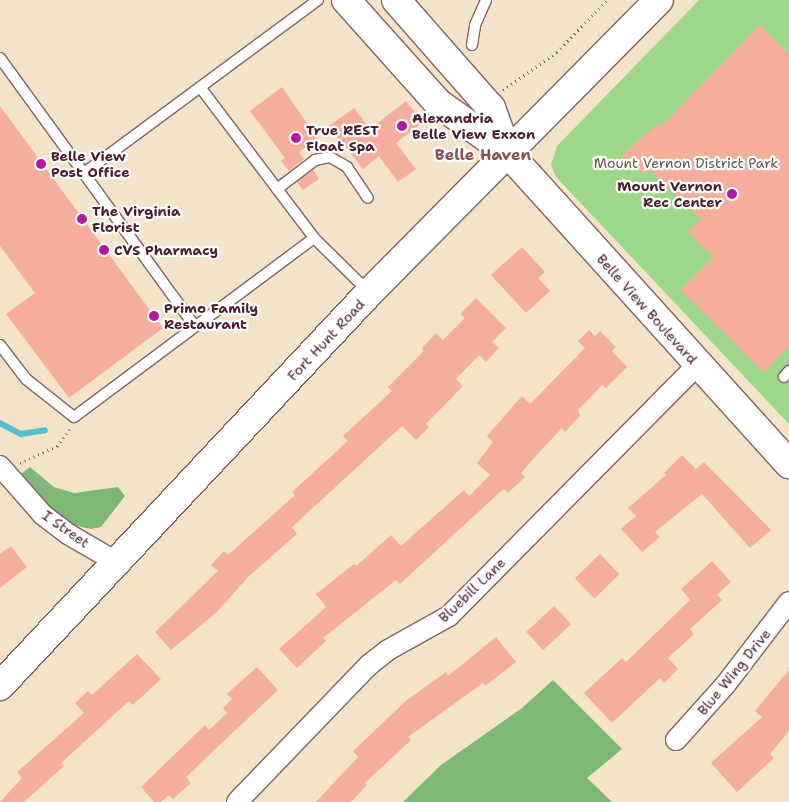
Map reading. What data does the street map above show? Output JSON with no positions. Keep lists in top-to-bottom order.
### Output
{
  "streets": {
    "main road": ["Belle View Boulevard", "Fort Hunt Road"],
    "street": ["I Street", "Bluebill Lane", "Blue Wing Drive"]
  },
  "crossings": [
    ["Belle View Boulevard", "Fort Hunt Road"],
    ["Belle View Boulevard", "Bluebill Lane"],
    ["Fort Hunt Road", "I Street"]
  ],
  "districts": ["Belle Haven"],
  "parks": ["Mount Vernon District Park"],
  "places": [
    "Alexandria Belle View Exxon",
    "True REST Float Spa",
    "Belle View Post Office",
    "Mount Vernon Rec Center",
    "The Virginia Florist",
    "CVS Pharmacy",
    "Primo Family Restaurant"
  ]
}
